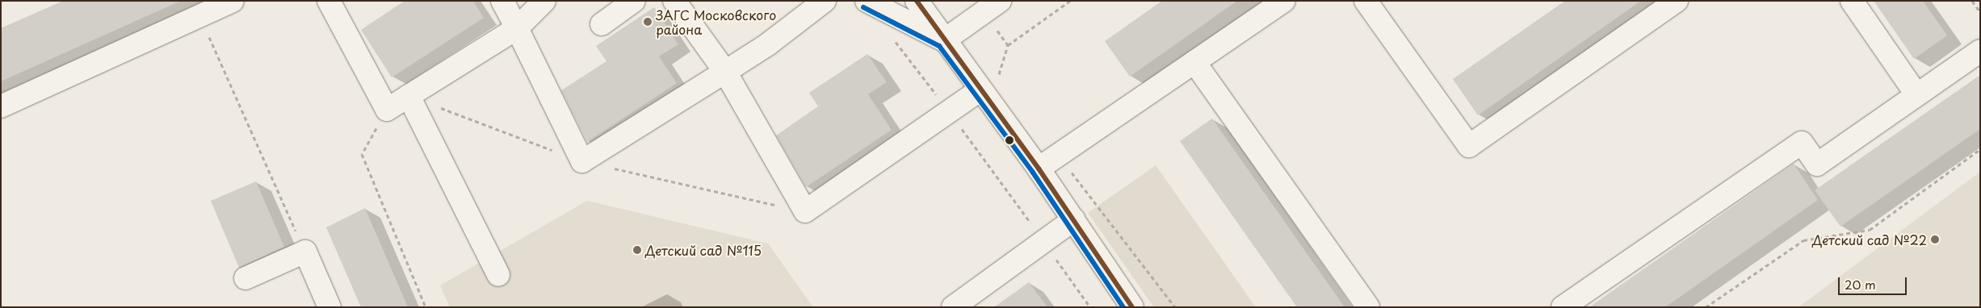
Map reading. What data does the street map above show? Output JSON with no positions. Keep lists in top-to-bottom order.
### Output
{
  "places": ["ЗАГС Московского района", "Детский сад №22", "Детский сад №115"],
  "scale_bar": "20 m"
}
